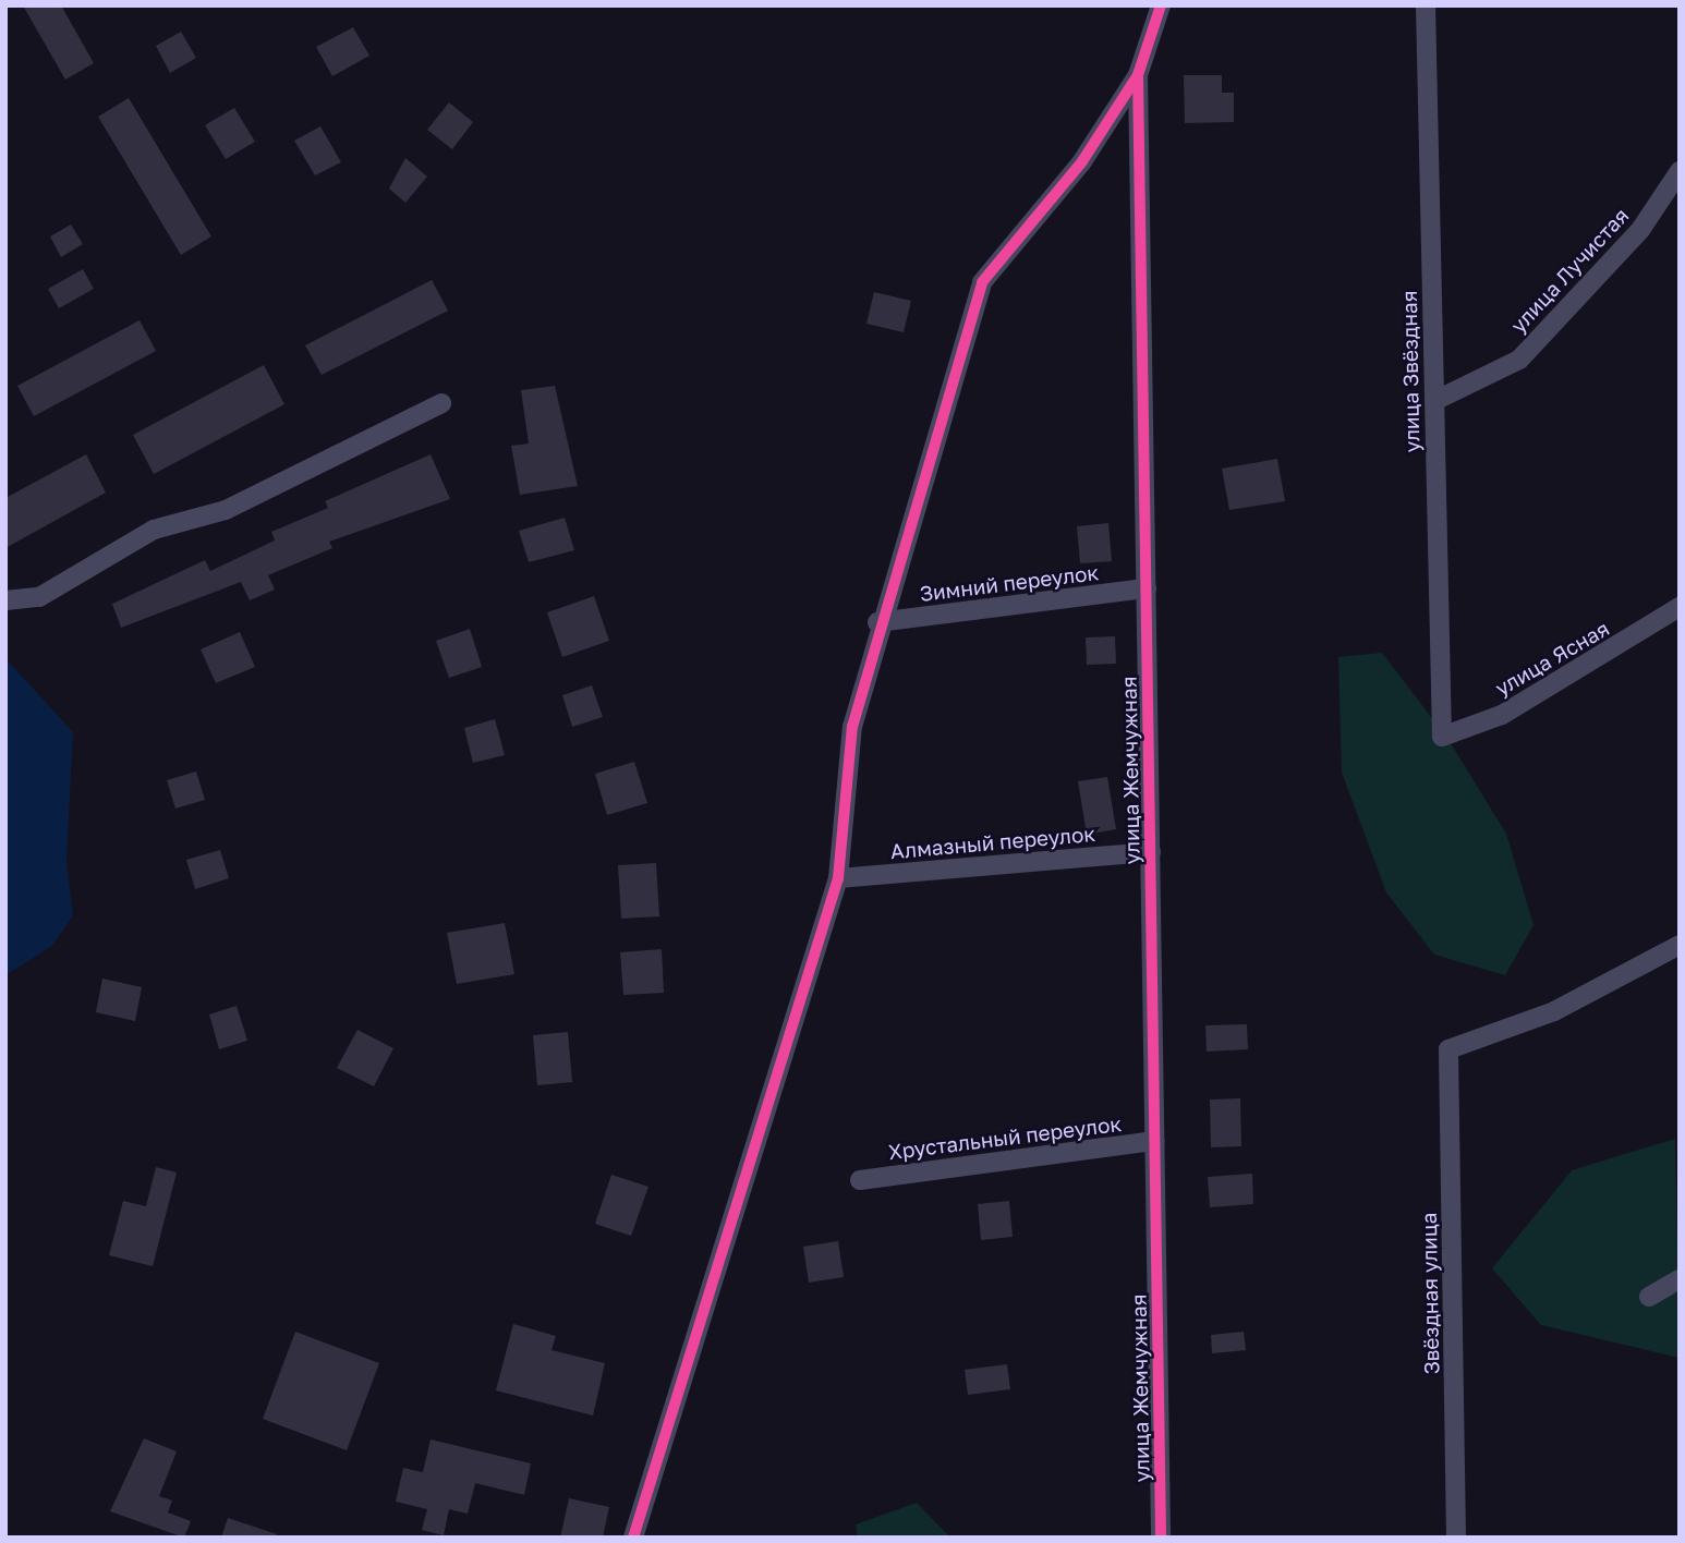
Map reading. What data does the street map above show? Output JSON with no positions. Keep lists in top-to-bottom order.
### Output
{
  "streets": {
    "street": [
      "улица Лучистая",
      "улица Звёздная",
      "Зимний переулок",
      "улица Ясная",
      "улица Жемчужная",
      "Алмазный переулок",
      "Хрустальный переулок",
      "Звёздная улица"
    ]
  },
  "crossings": [
    ["улица Лучистая", "улица Звёздная"],
    ["улица Звёздная", "улица Ясная"],
    ["Зимний переулок", "улица Жемчужная"],
    ["улица Жемчужная", "Алмазный переулок"],
    ["улица Жемчужная", "Хрустальный переулок"]
  ]
}
